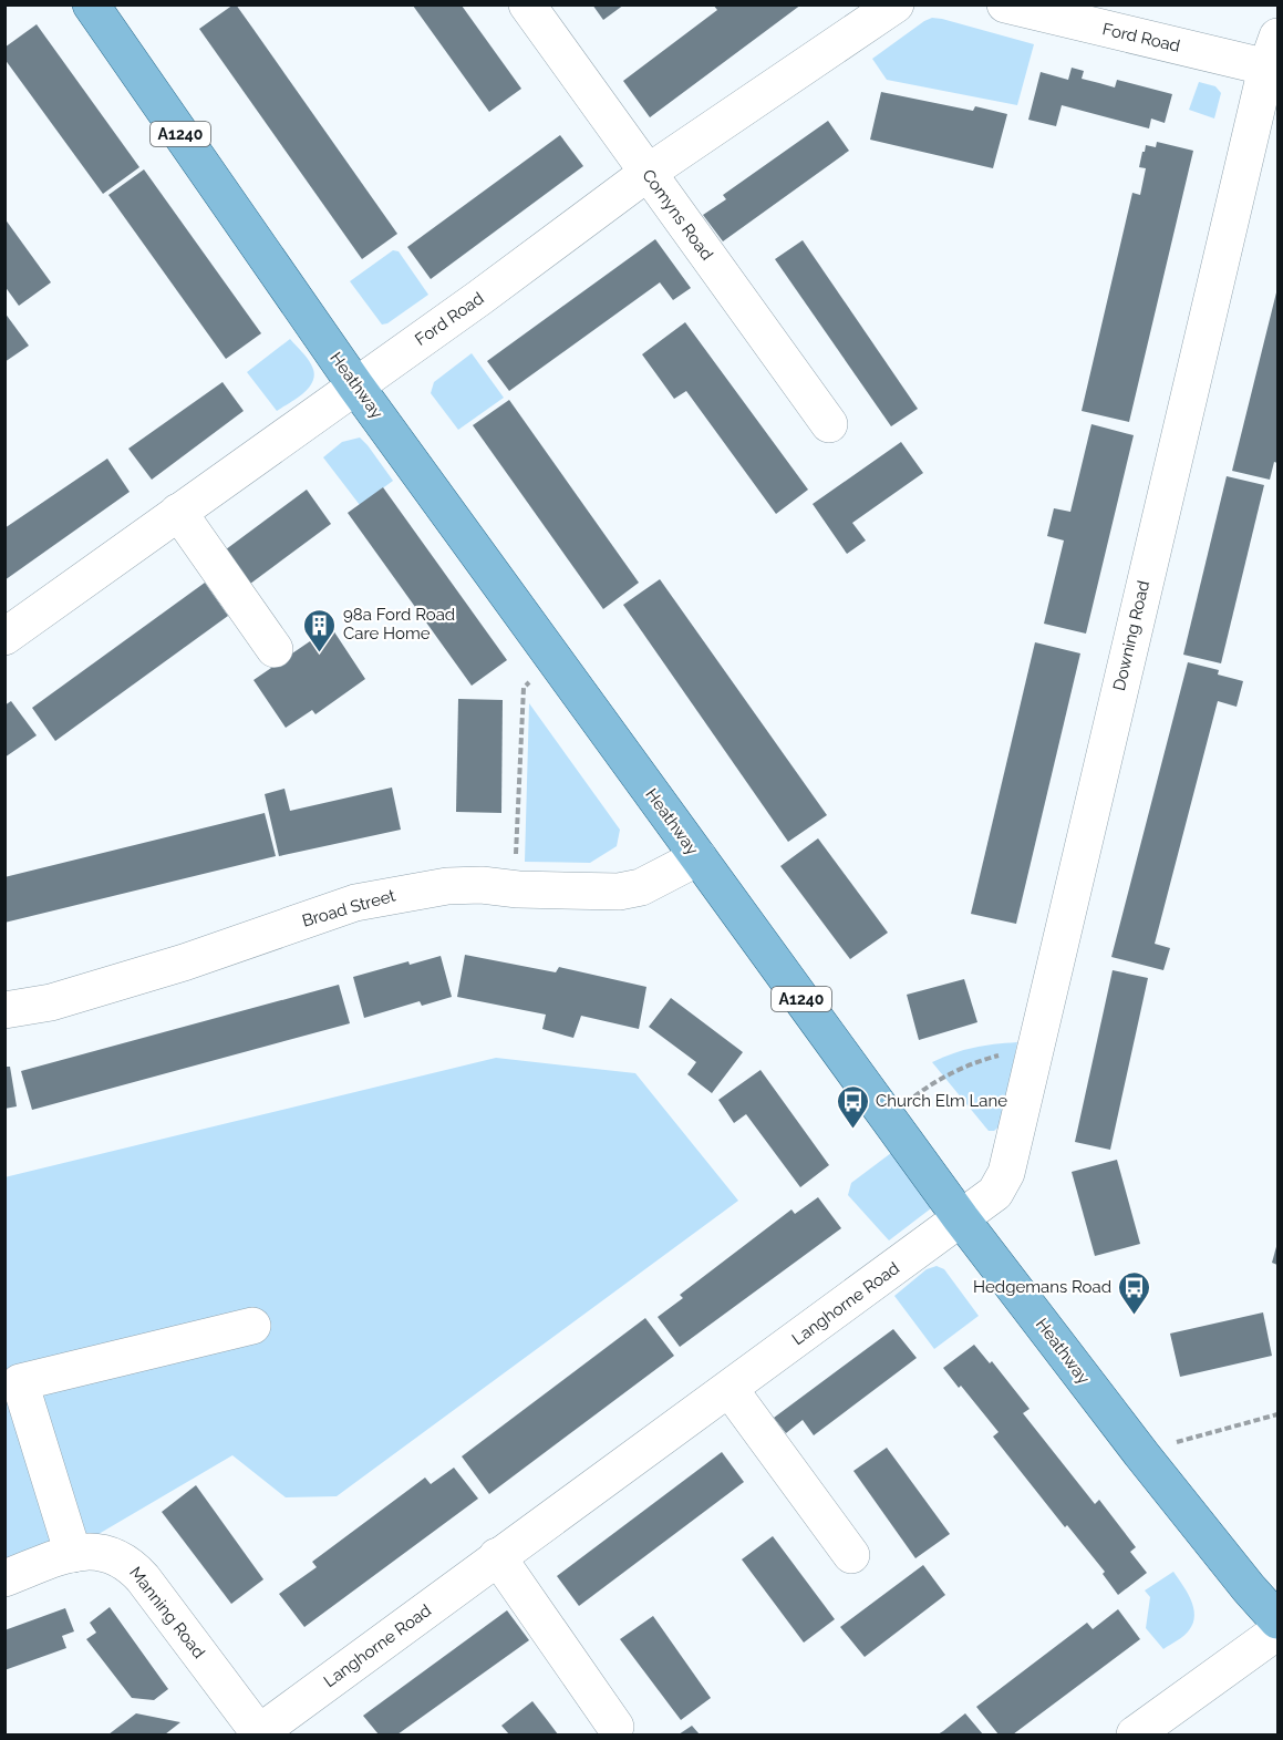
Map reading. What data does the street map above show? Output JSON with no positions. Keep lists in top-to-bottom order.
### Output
{
  "streets": {
    "main road": ["A1240", "Heathway"],
    "street": [
      "Ford Road",
      "Comyns Road",
      "Downing Road",
      "Broad Street",
      "Langhorne Road",
      "Manning Road"
    ]
  },
  "crossings": [
    ["Ford Road", "Comyns Road"],
    ["Ford Road", "Heathway"],
    ["Ford Road", "Downing Road"],
    ["Heathway", "Downing Road"],
    ["Heathway", "Broad Street"],
    ["Heathway", "Langhorne Road"],
    ["Downing Road", "Langhorne Road"],
    ["Langhorne Road", "Manning Road"]
  ],
  "places": {
    "building": ["98a Ford Road Care Home"],
    "bus stop": ["Church Elm Lane", "Hedgemans Road"]
  }
}
